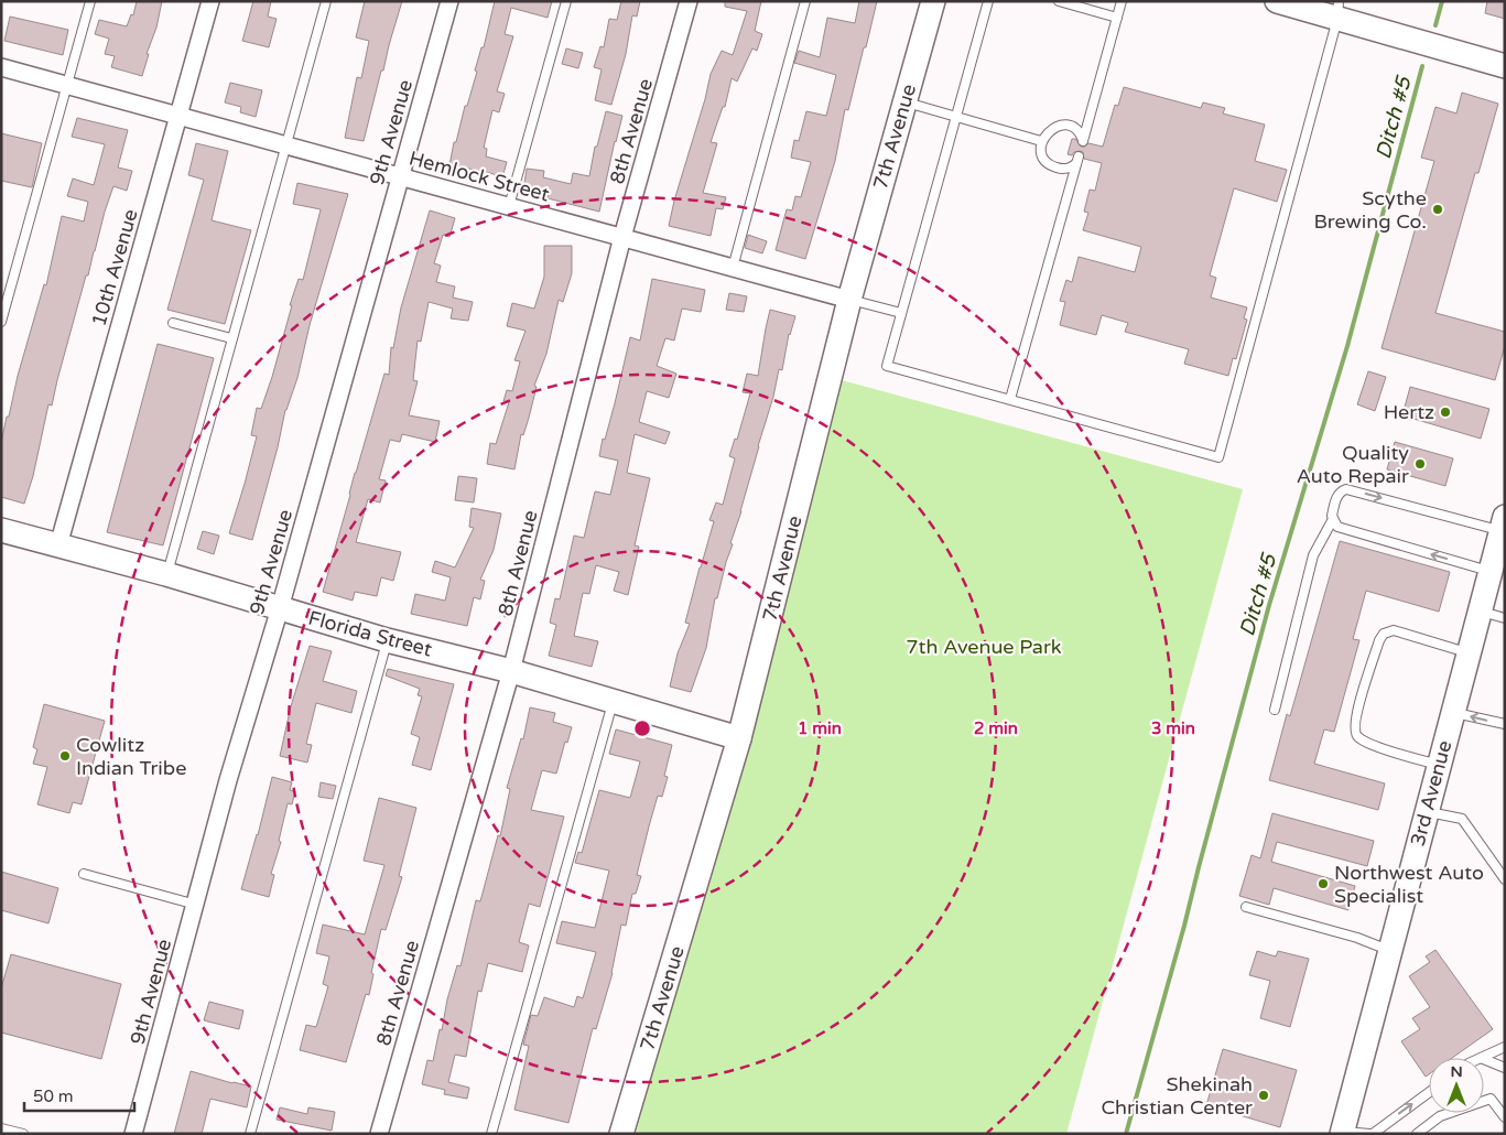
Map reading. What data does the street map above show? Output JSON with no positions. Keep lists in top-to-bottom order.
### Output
{
  "streets": {
    "street": [
      "8th Avenue",
      "9th Avenue",
      "7th Avenue",
      "Hemlock Street",
      "10th Avenue",
      "Florida Street",
      "3rd Avenue"
    ]
  },
  "crossings": [
    ["8th Avenue", "Hemlock Street"],
    ["8th Avenue", "Florida Street"],
    ["9th Avenue", "Hemlock Street"],
    ["9th Avenue", "Florida Street"],
    ["7th Avenue", "Hemlock Street"],
    ["7th Avenue", "Florida Street"],
    ["Hemlock Street", "10th Avenue"],
    ["10th Avenue", "Florida Street"]
  ],
  "water": ["Ditch #5"],
  "parks": ["7th Avenue Park"],
  "places": [
    "Scythe Brewing Co.",
    "Hertz",
    "Quality Auto Repair",
    "Cowlitz Indian Tribe",
    "Northwest Auto Specialist",
    "Shekinah Christian Center"
  ],
  "scale_bar": "50 m",
  "north": "top",
  "rings": ["1 min", "2 min", "3 min"]
}
